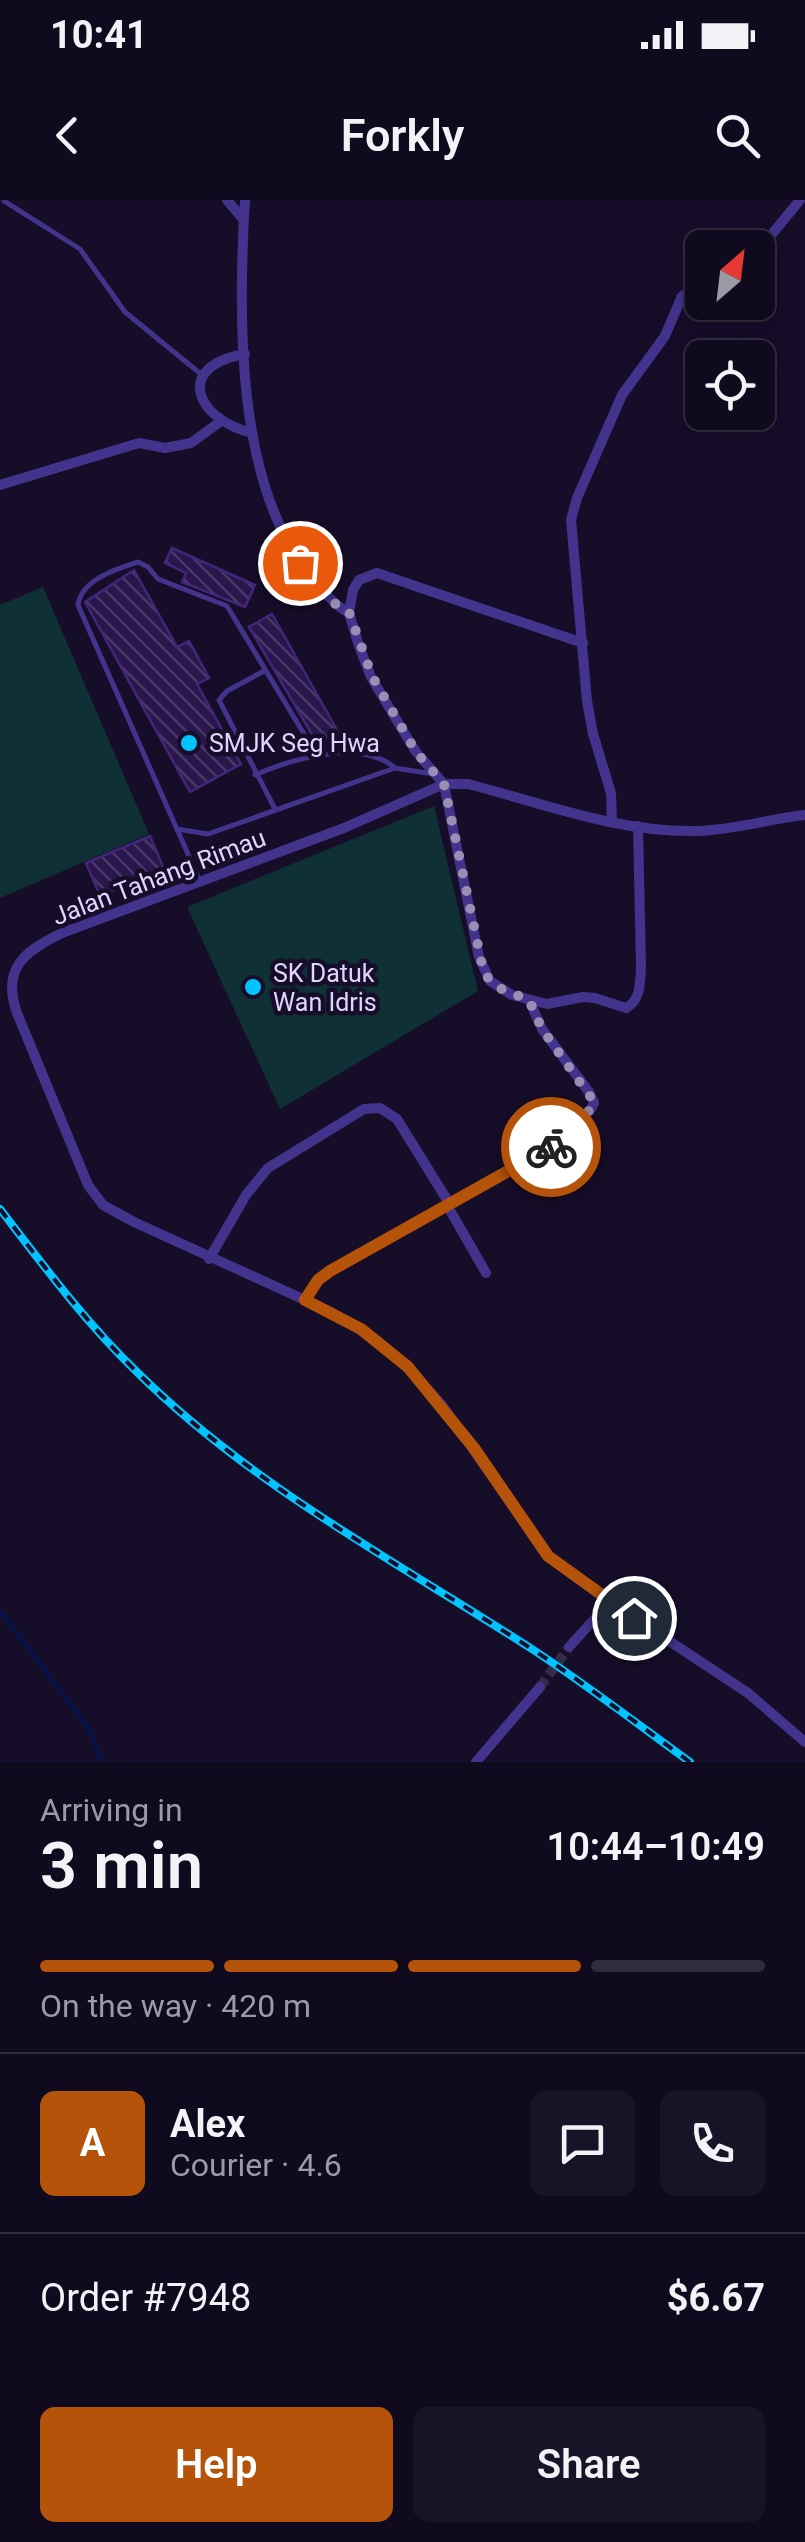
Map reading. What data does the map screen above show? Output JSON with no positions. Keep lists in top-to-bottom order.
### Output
{
  "streets": {
    "street": ["Jalan Tahang Rimau"]
  },
  "places": ["SMJK Seg Hwa", "SK Datuk Wan Idris"],
  "north": "top right",
  "page": {
    "status": "10:41",
    "header": "Forkly",
    "heading": ["3 min", "Arriving in", "10:44–10:49"],
    "panel": [
      "Alex",
      "Courier · 4.6",
      "Order #7948",
      "$6.67"
    ],
    "bar": "On the way · 420 m",
    "round": "A",
    "buttons": ["Help", "Share"]
  }
}
